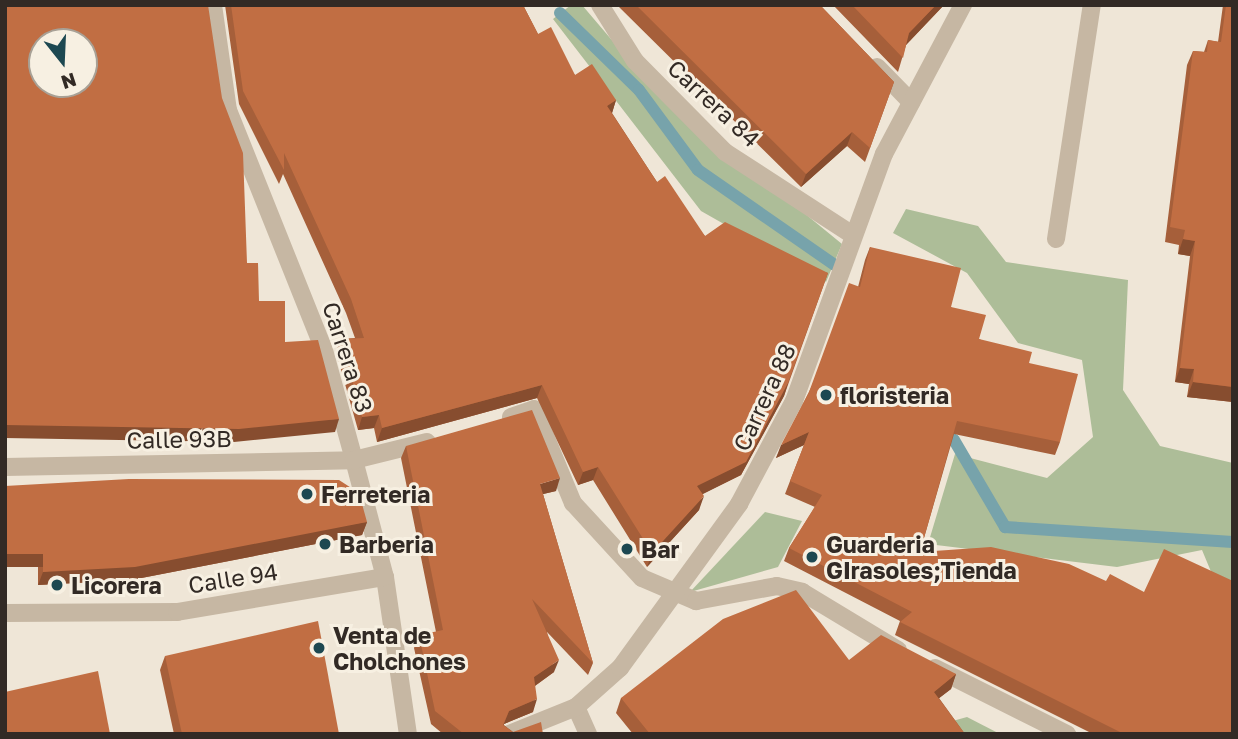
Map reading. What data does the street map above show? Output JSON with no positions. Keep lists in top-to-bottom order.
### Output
{
  "streets": {
    "street": [
      "Carrera 84",
      "Carrera 83",
      "Carrera 88",
      "Calle 93B",
      "Calle 94"
    ]
  },
  "crossings": [
    ["Carrera 84", "Carrera 88"],
    ["Carrera 83", "Calle 93B"],
    ["Carrera 83", "Calle 94"]
  ],
  "places": [
    "floristeria",
    "Ferreteria",
    "Barberia",
    "Bar",
    "Guarderia GIrasoles;Tienda",
    "Licorera",
    "Venta de Cholchones"
  ],
  "north": "bottom"
}
